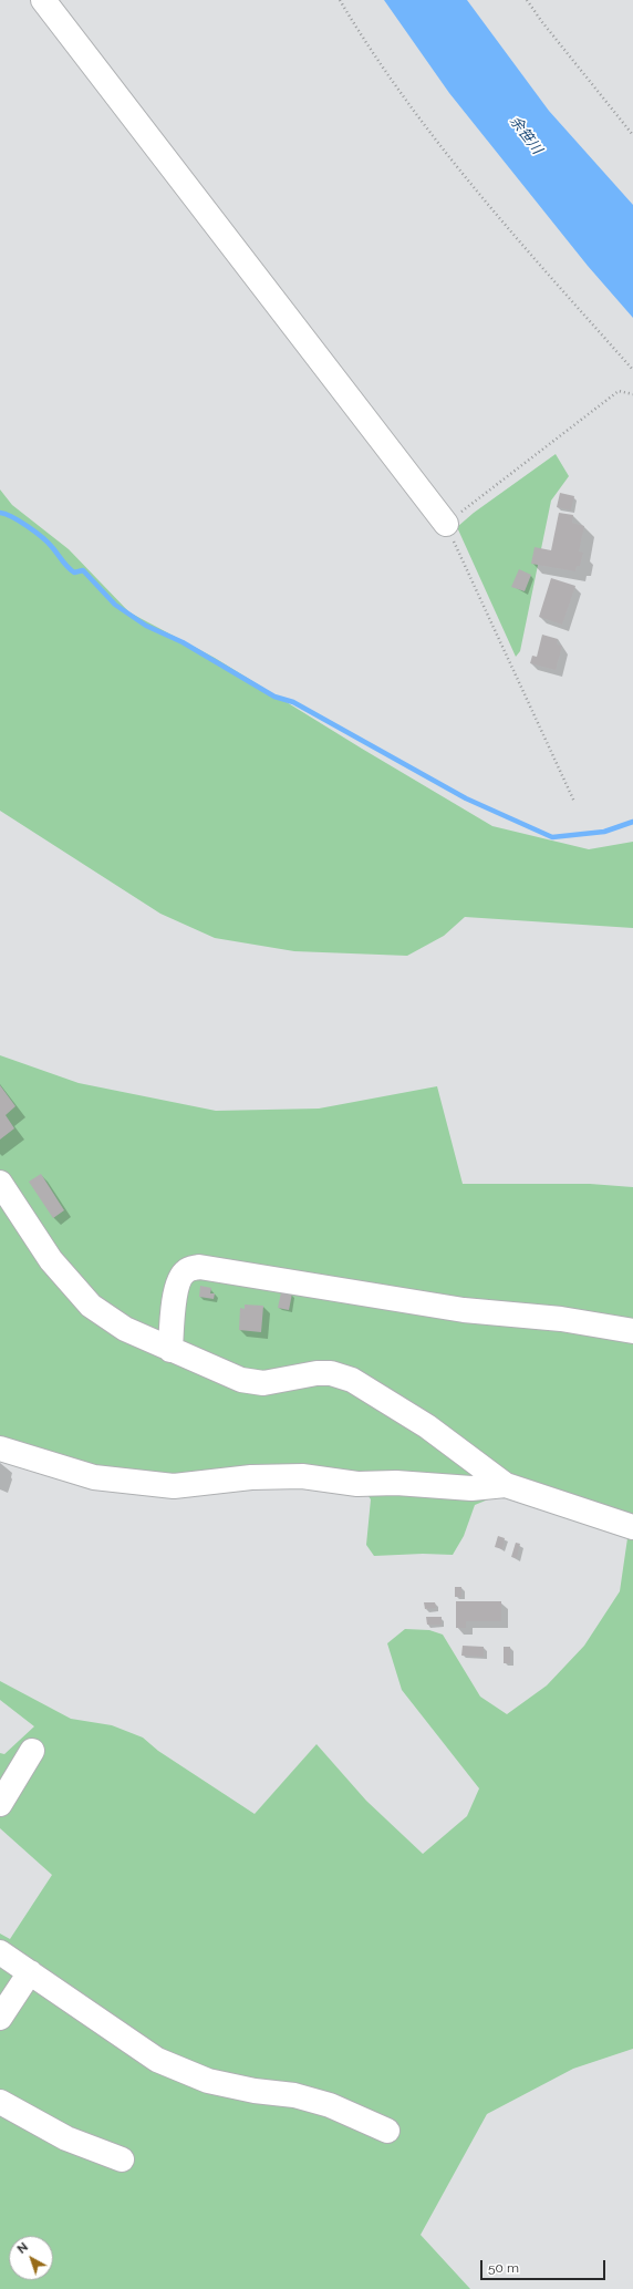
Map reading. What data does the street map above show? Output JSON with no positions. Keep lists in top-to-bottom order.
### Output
{
  "water": ["余笹川"],
  "scale_bar": "50 m",
  "north": "top left"
}
